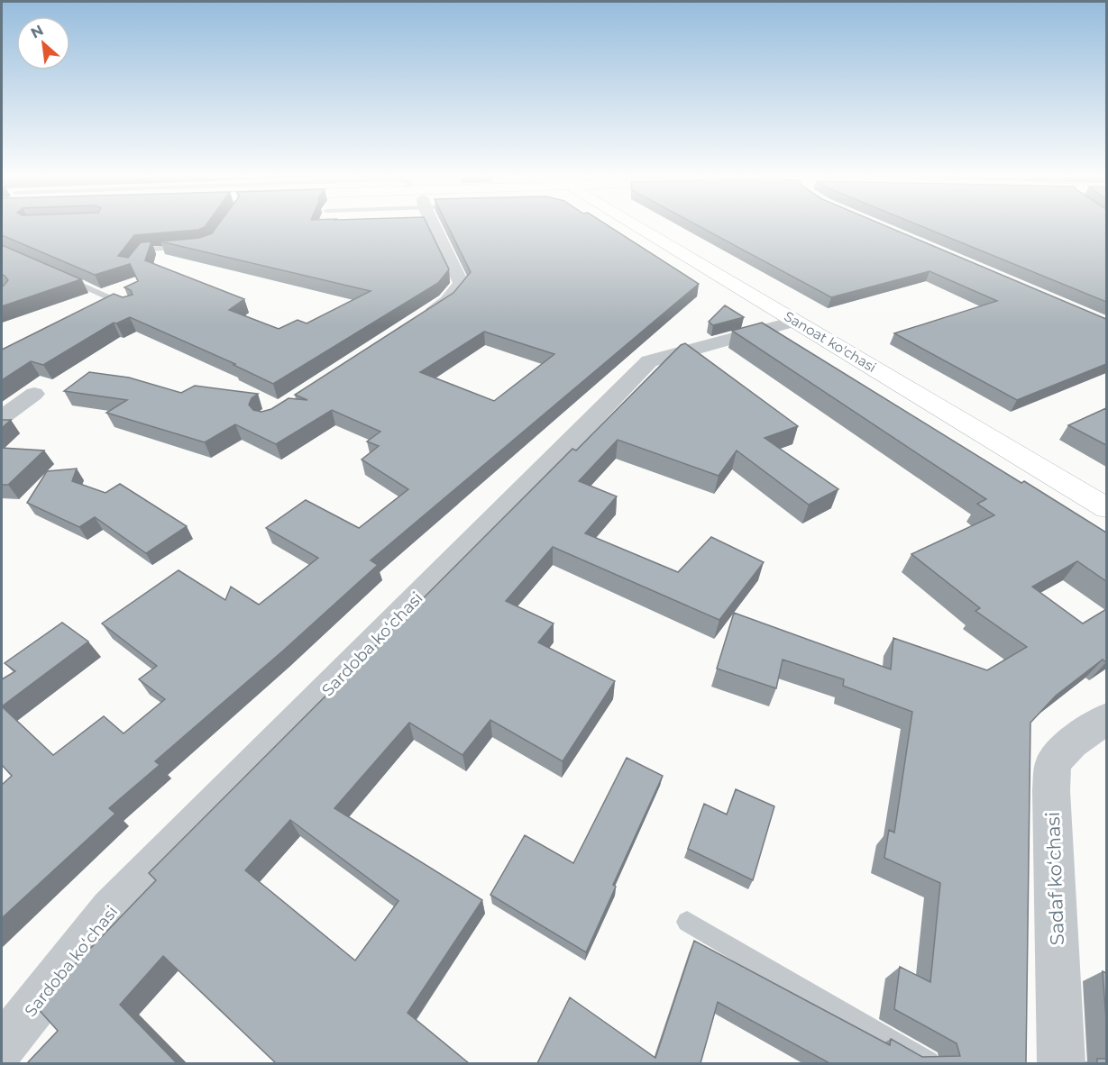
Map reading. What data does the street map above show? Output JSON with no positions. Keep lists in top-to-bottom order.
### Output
{
  "streets": {
    "main road": ["Sanoat ko'chasi"],
    "street": ["Sardoba koʻchasi", "Sadaf koʻchasi"]
  },
  "crossings": [
    ["Sanoat ko'chasi", "Sardoba koʻchasi"]
  ],
  "north": "top left"
}
